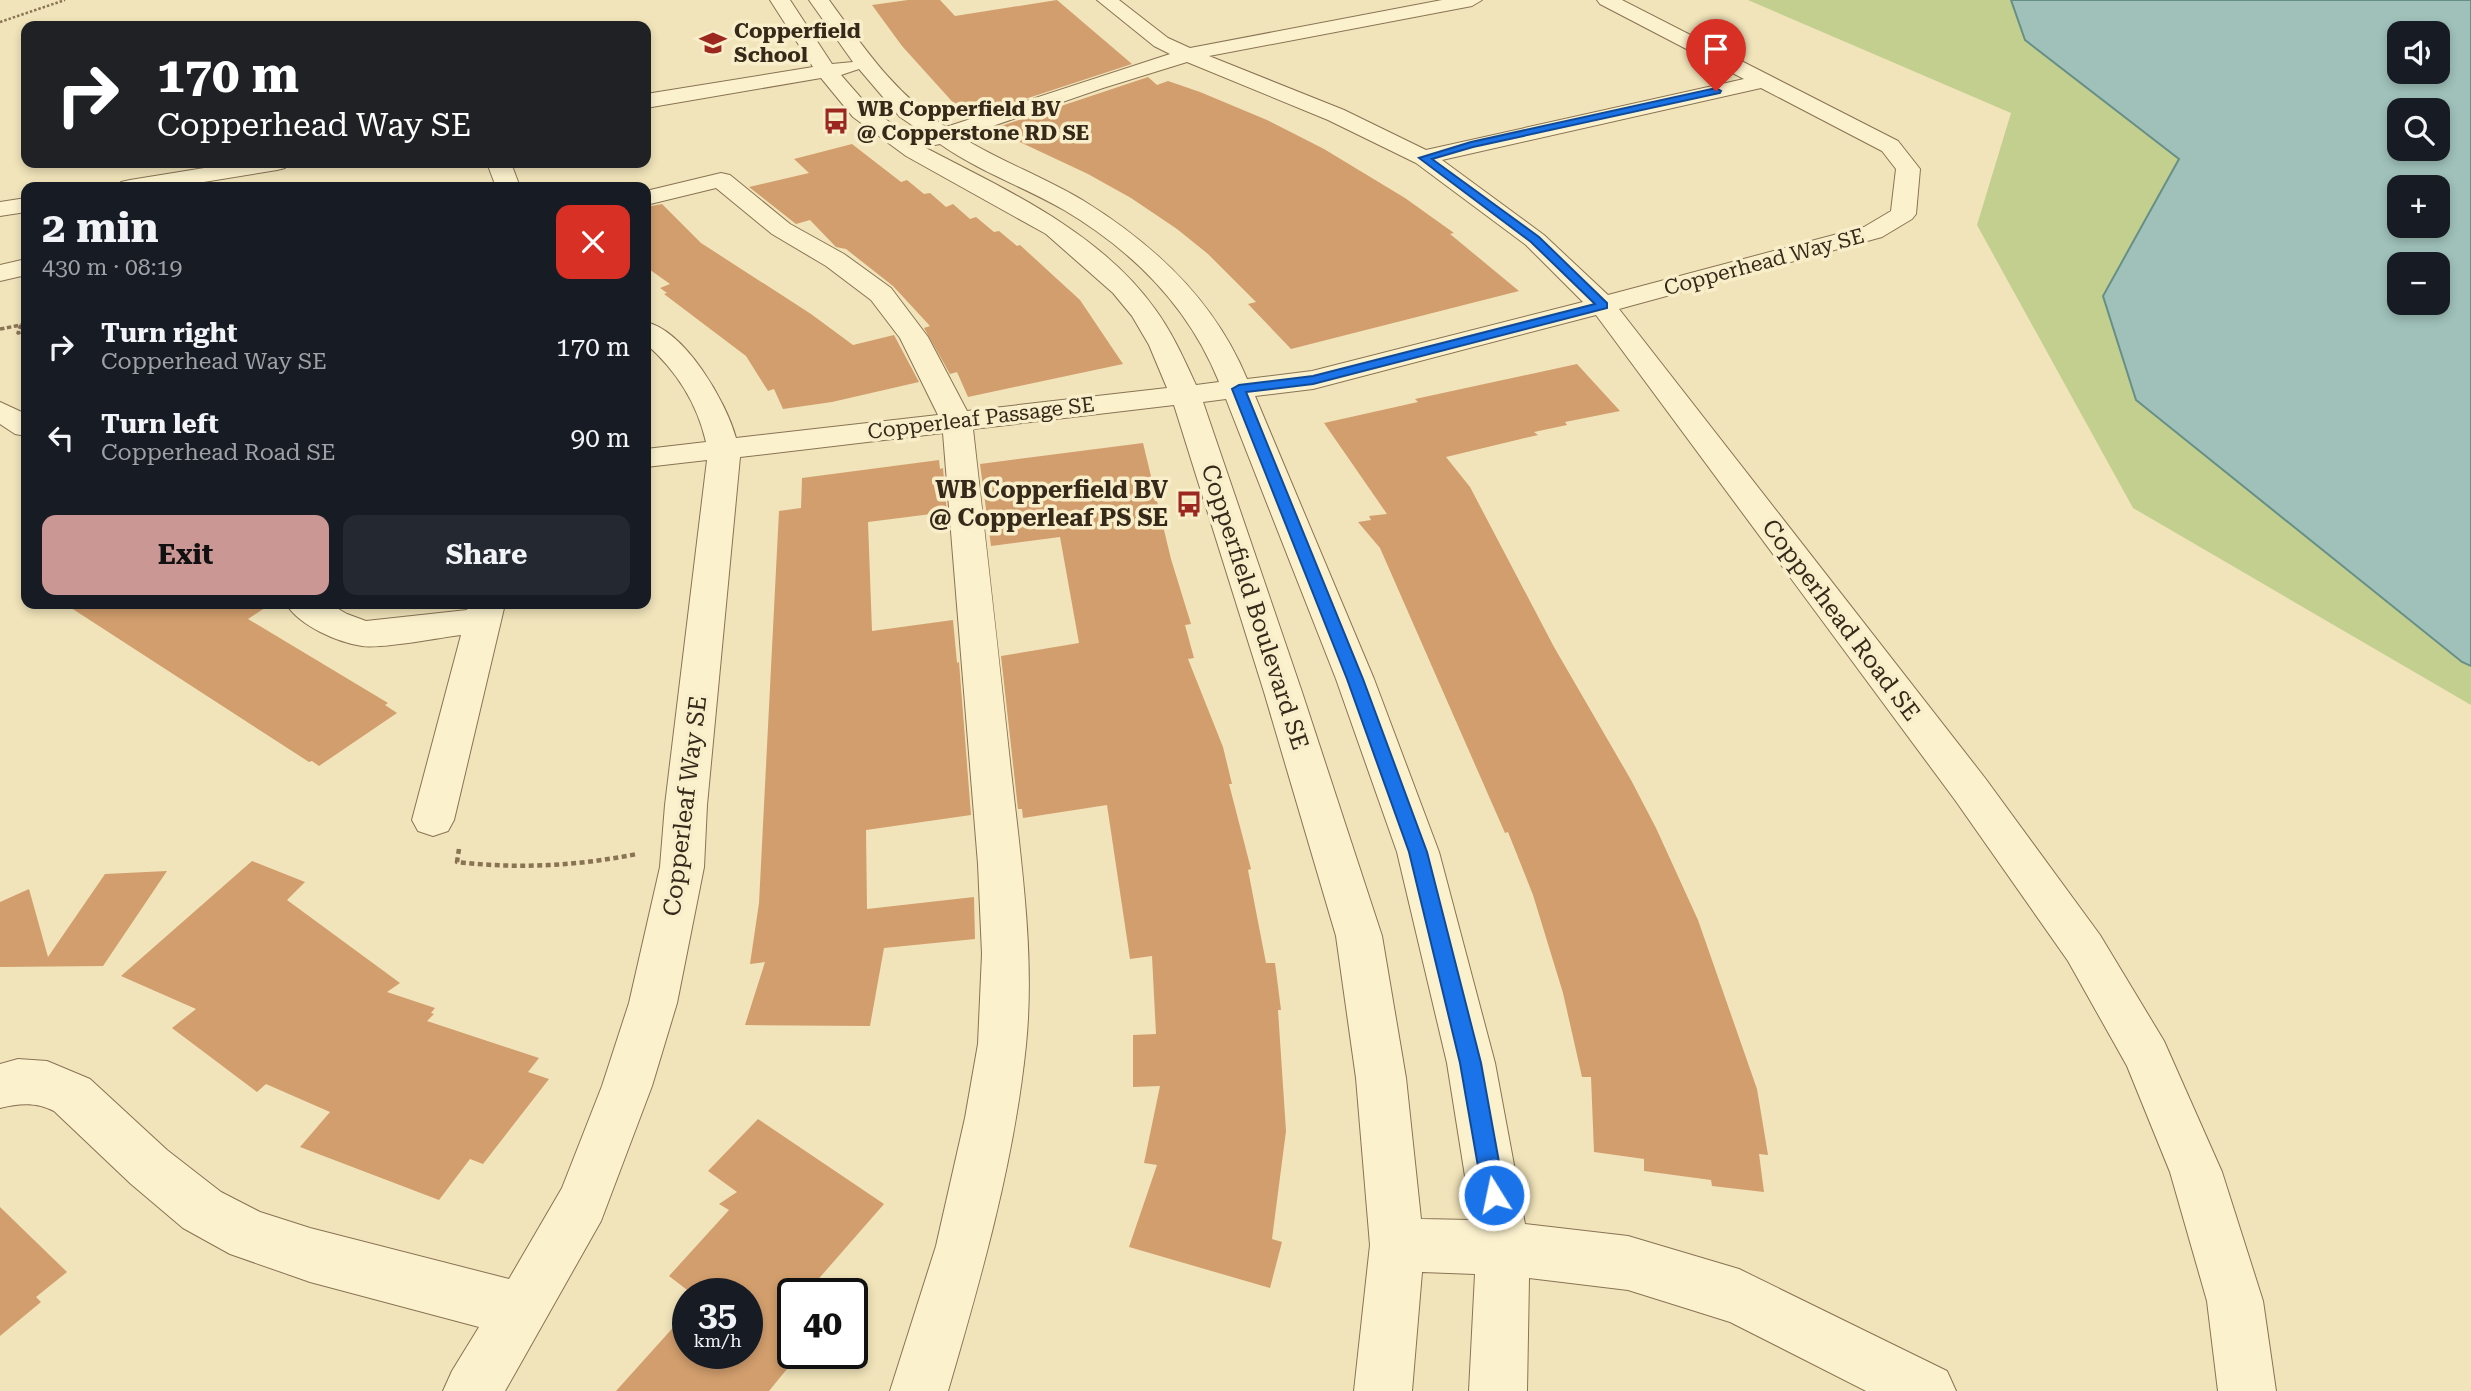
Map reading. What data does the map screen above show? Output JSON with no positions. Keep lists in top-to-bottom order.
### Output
{
  "streets": {
    "street": [
      "Copperhead Way SE",
      "Copperleaf Passage SE",
      "Copperfield Boulevard SE",
      "Copperhead Road SE",
      "Copperleaf Way SE"
    ]
  },
  "crossings": [
    ["Copperhead Way SE", "Copperleaf Passage SE"],
    ["Copperhead Way SE", "Copperhead Road SE"],
    ["Copperleaf Passage SE", "Copperfield Boulevard SE"],
    ["Copperleaf Passage SE", "Copperleaf Way SE"]
  ],
  "places": {
    "school or university": ["Copperfield School"],
    "bus stop": ["WB Copperfield BV @ Copperstone RD SE", "WB Copperfield BV @ Copperleaf PS SE"]
  },
  "page": {
    "map_buttons": ["+", "−"],
    "turn": ["170 m", "Copperhead Way SE"],
    "heading": ["2 min", "430 m · 08:19"],
    "list": [
      {
        "name": "Turn right",
        "note": "Copperhead Way SE",
        "value": "170 m"
      },
      {
        "name": "Turn left",
        "note": "Copperhead Road SE",
        "value": "90 m"
      }
    ],
    "buttons": ["Exit", "Share"],
    "speed": "35 km/h",
    "limit": "40"
  }
}
